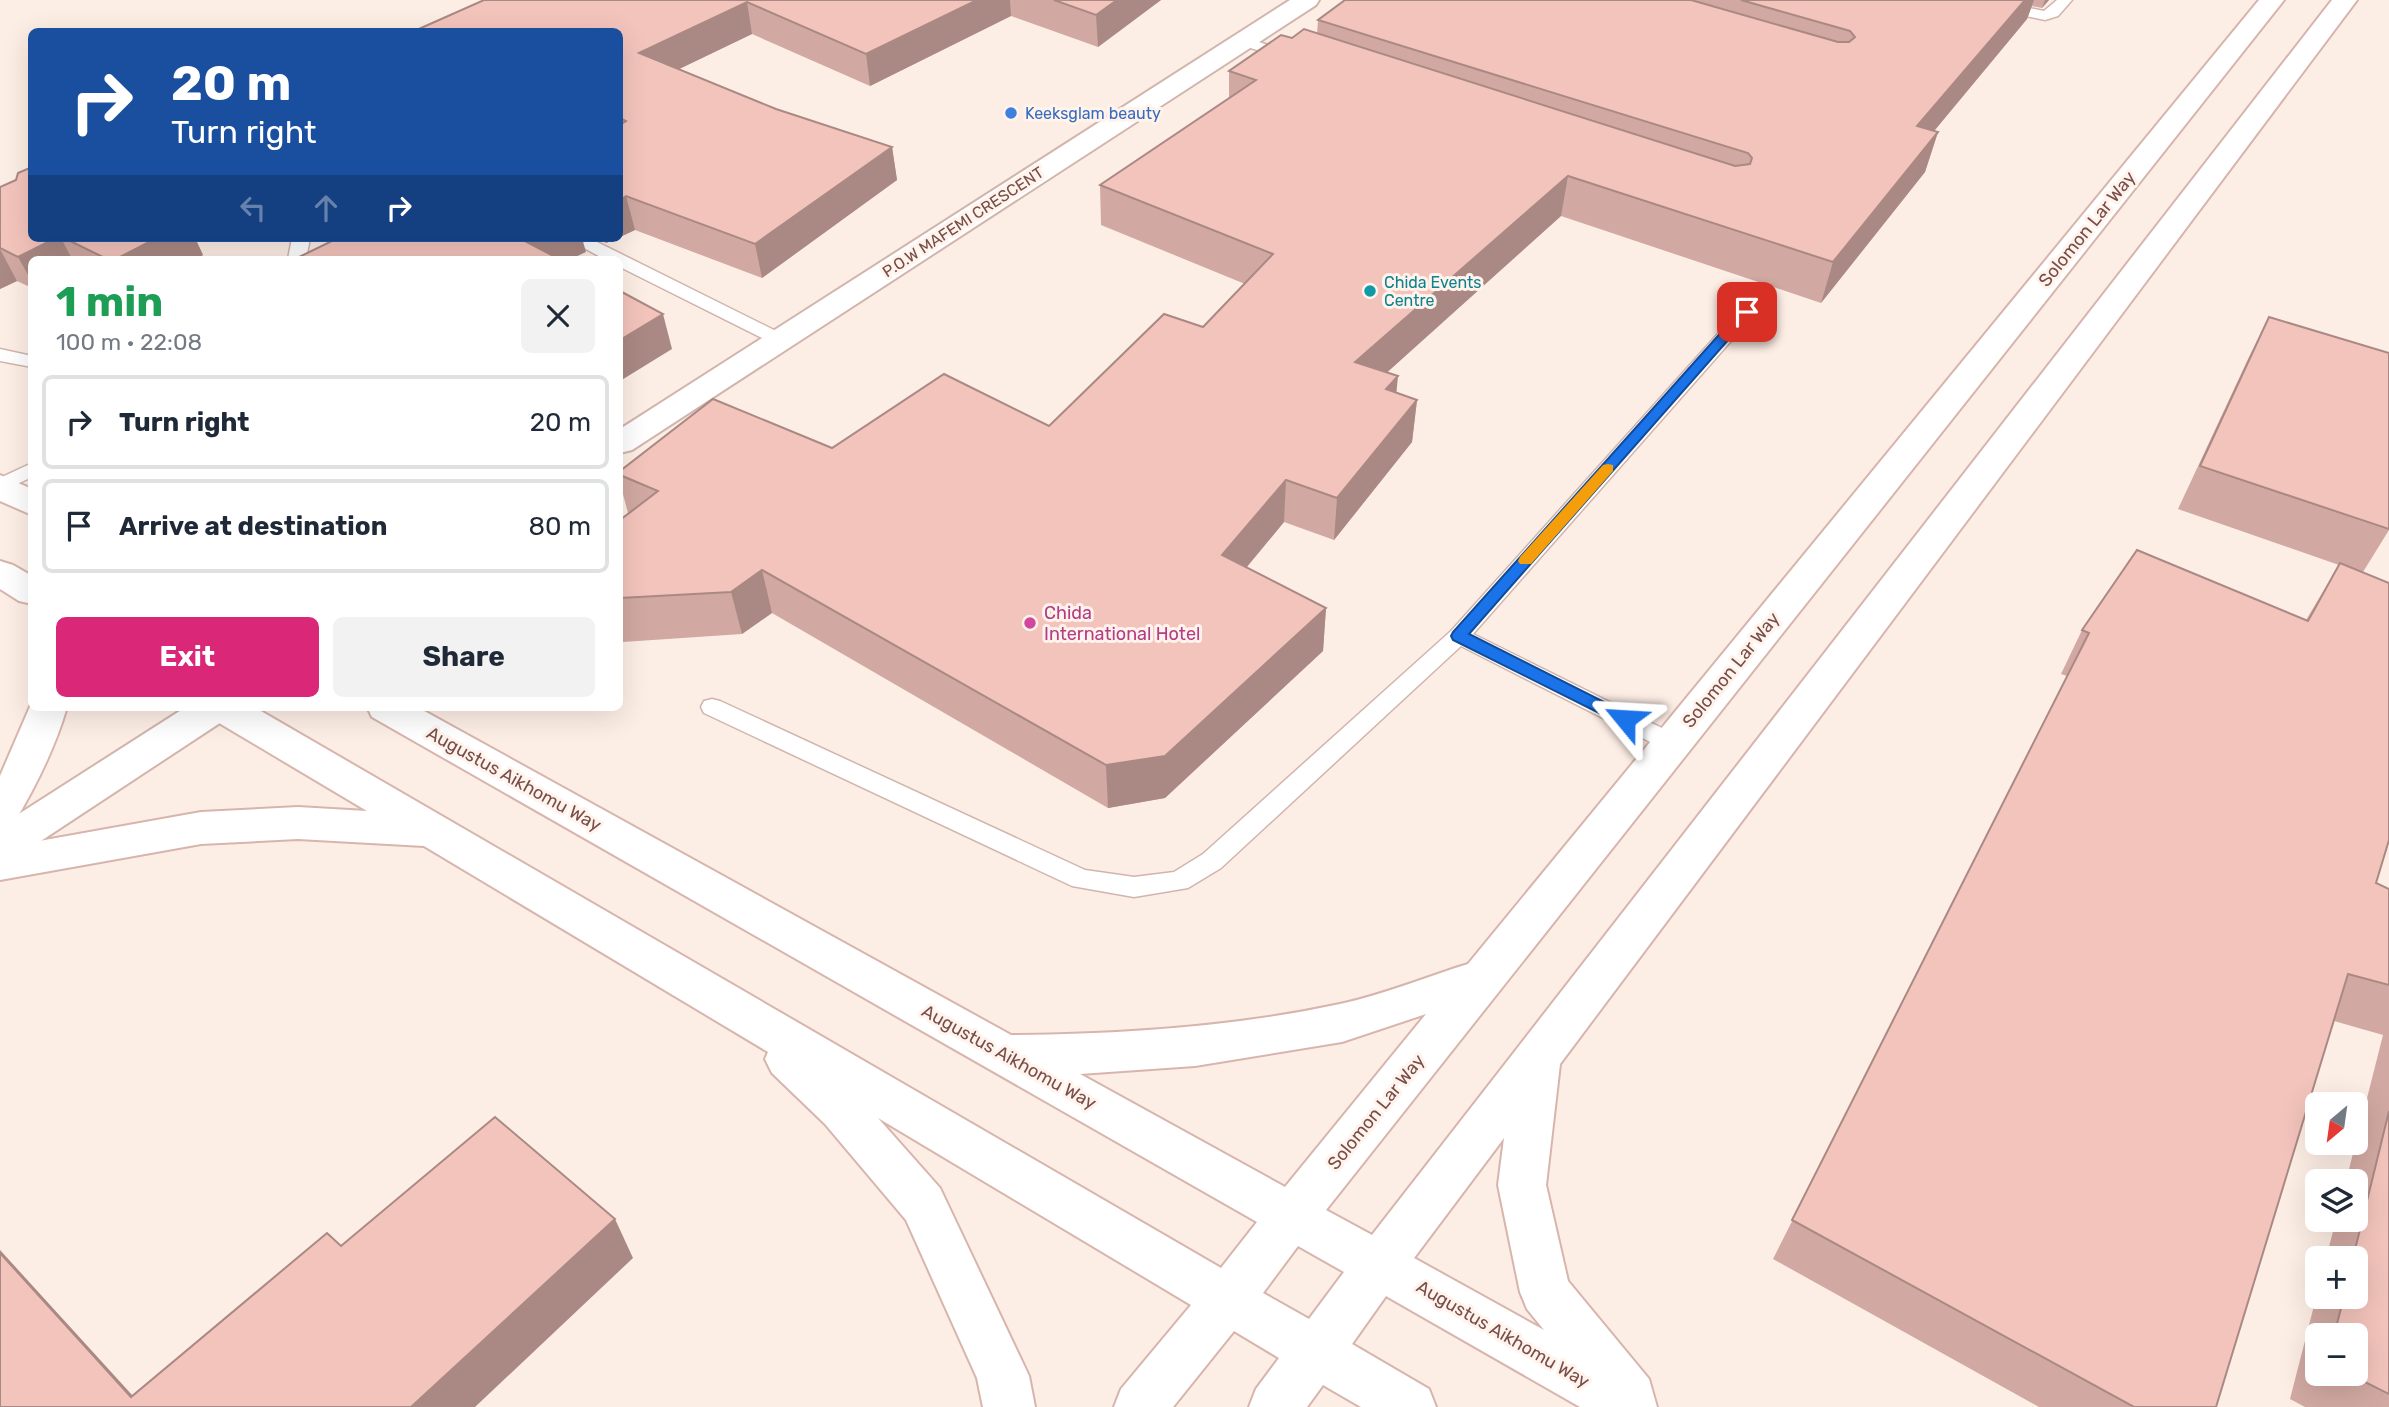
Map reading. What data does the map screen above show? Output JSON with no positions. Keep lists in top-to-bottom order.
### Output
{
  "streets": {
    "street": ["P.O.W MAFEMI CRESCENT", "Solomon Lar Way", "Augustus Aikhomu Way"]
  },
  "crossings": [
    ["Solomon Lar Way", "Augustus Aikhomu Way"]
  ],
  "places": ["Keeksglam beauty", "Chida Events Centre", "Chida International Hotel"],
  "north": "bottom left",
  "page": {
    "turn": ["20 m", "Turn right"],
    "heading": ["1 min", "100 m · 22:08"],
    "list": [
      {
        "name": "Turn right",
        "value": "20 m"
      },
      {
        "name": "Arrive at destination",
        "value": "80 m"
      }
    ],
    "buttons": ["Exit", "Share"],
    "map_buttons": ["+", "−"]
  }
}
